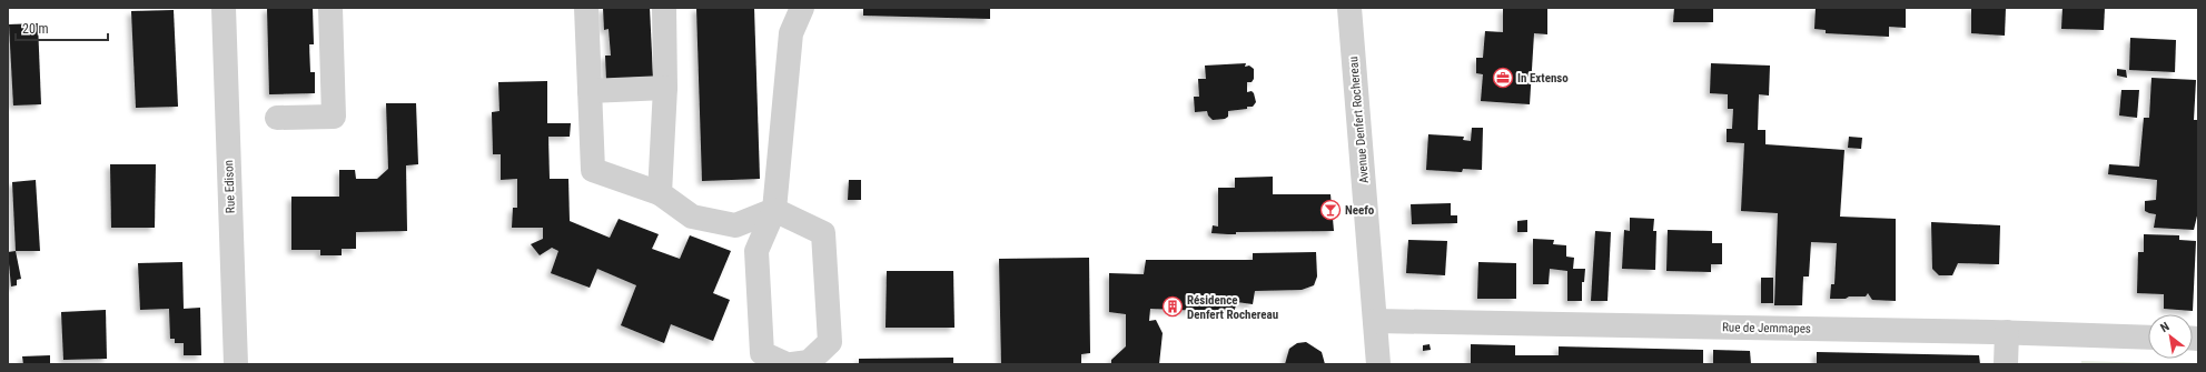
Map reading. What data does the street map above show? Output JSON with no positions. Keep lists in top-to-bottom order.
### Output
{
  "streets": {
    "street": ["Avenue Denfert Rochereau", "Rue Edison", "Rue de Jemmapes"]
  },
  "crossings": [
    ["Avenue Denfert Rochereau", "Rue de Jemmapes"]
  ],
  "places": {
    "office": ["In Extenso"],
    "bar": ["Neefo"],
    "building": ["Résidence Denfert Rochereau"]
  },
  "scale_bar": "20 m",
  "north": "top left"
}
